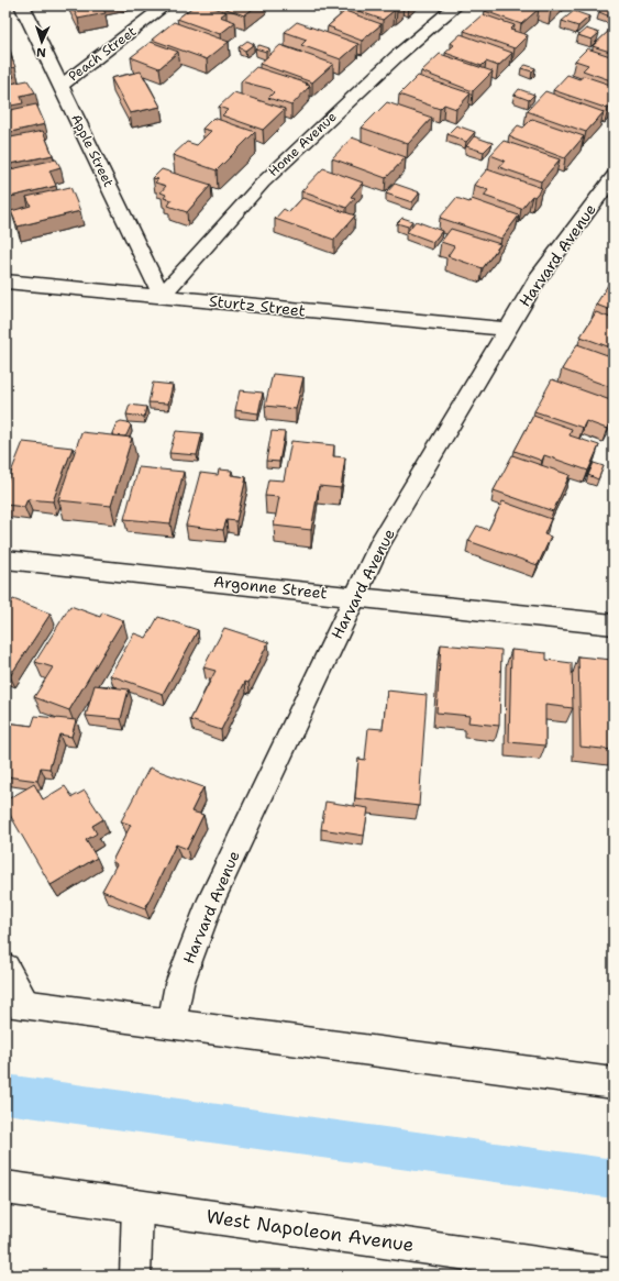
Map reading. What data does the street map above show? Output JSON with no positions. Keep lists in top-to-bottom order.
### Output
{
  "streets": {
    "main road": ["West Napoleon Avenue"],
    "street": [
      "Peach Street",
      "Home Avenue",
      "Apple Street",
      "Harvard Avenue",
      "Sturtz Street",
      "Argonne Street"
    ]
  },
  "crossings": [
    ["Peach Street", "Apple Street"],
    ["Home Avenue", "Apple Street"],
    ["Home Avenue", "Sturtz Street"],
    ["Apple Street", "Sturtz Street"],
    ["Harvard Avenue", "Sturtz Street"],
    ["Harvard Avenue", "Argonne Street"]
  ],
  "north": "bottom"
}
